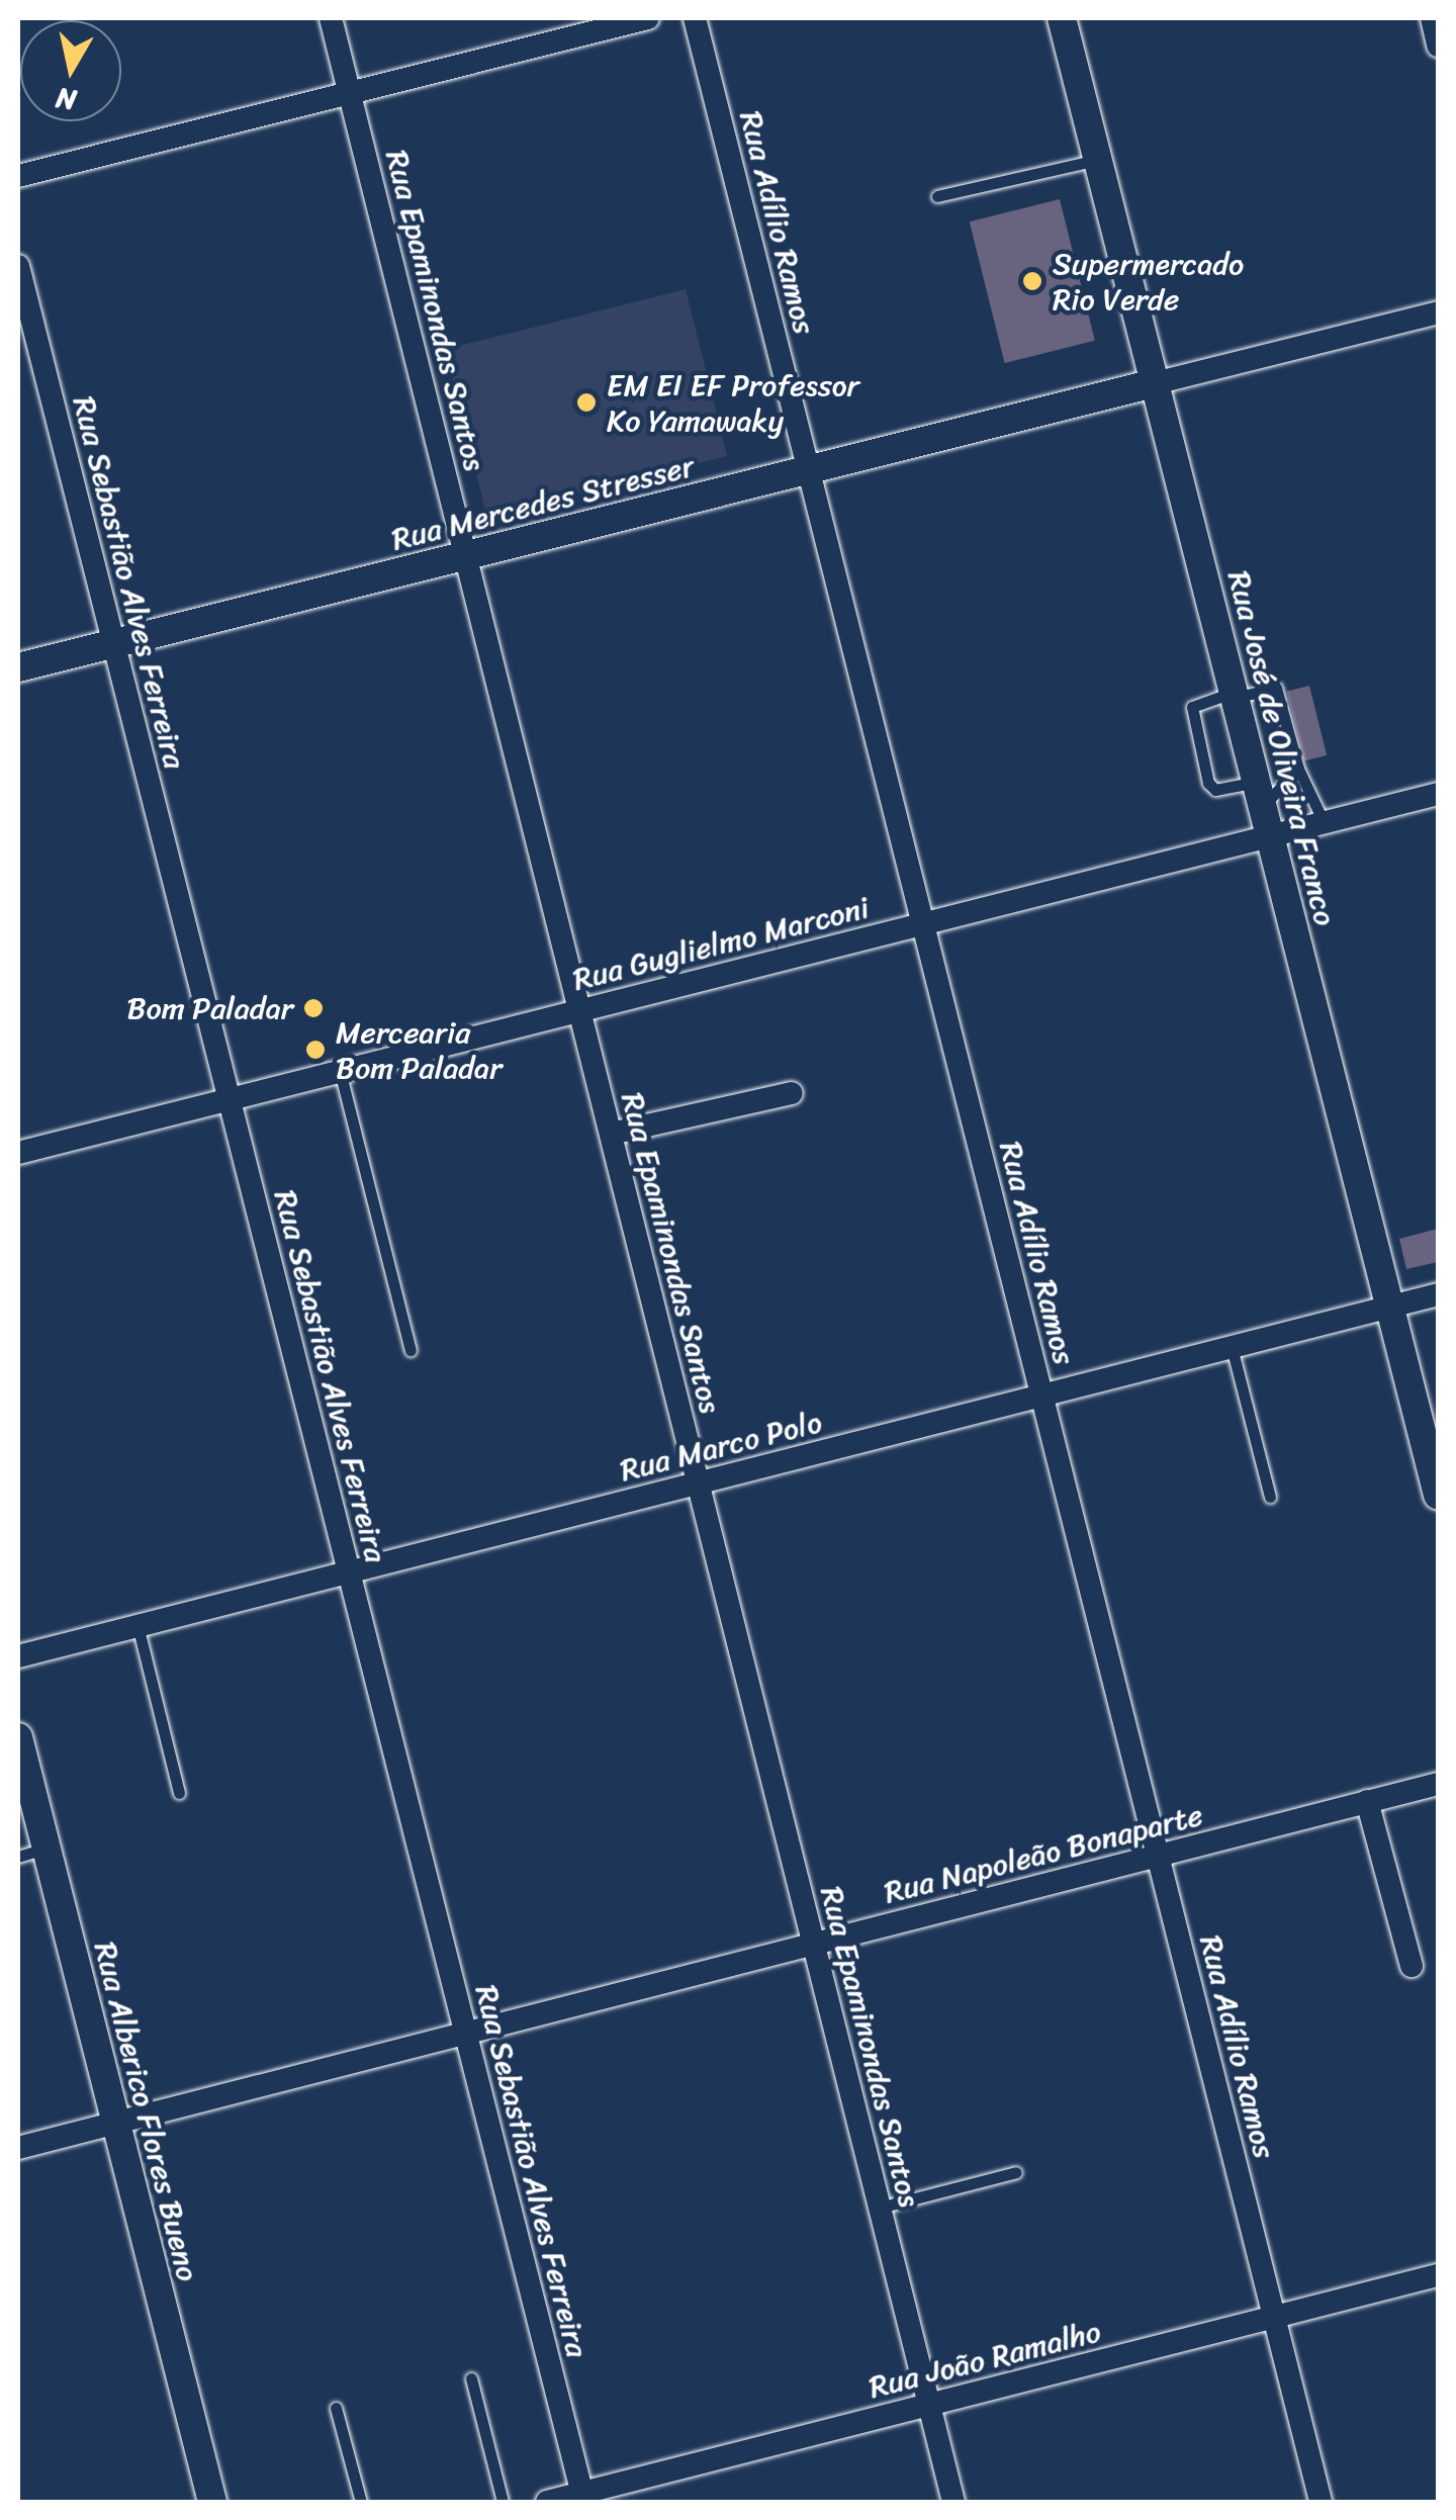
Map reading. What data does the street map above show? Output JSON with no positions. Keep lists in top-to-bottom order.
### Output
{
  "streets": {
    "street": [
      "Rua Adílio Ramos",
      "Rua Epaminondas Santos",
      "Rua Mercedes Stresser",
      "Rua Sebastião Alves Ferreira",
      "Rua José de Oliveira Franco",
      "Rua Guglielmo Marconi",
      "Rua Marco Polo",
      "Rua Napoleão Bonaparte",
      "Rua Alberico Flores Bueno",
      "Rua João Ramalho"
    ]
  },
  "crossings": [
    ["Rua Adílio Ramos", "Rua Mercedes Stresser"],
    ["Rua Adílio Ramos", "Rua Guglielmo Marconi"],
    ["Rua Adílio Ramos", "Rua Marco Polo"],
    ["Rua Adílio Ramos", "Rua Napoleão Bonaparte"],
    ["Rua Adílio Ramos", "Rua João Ramalho"],
    ["Rua Epaminondas Santos", "Rua Mercedes Stresser"],
    ["Rua Epaminondas Santos", "Rua Guglielmo Marconi"],
    ["Rua Epaminondas Santos", "Rua Marco Polo"],
    ["Rua Epaminondas Santos", "Rua Napoleão Bonaparte"],
    ["Rua Epaminondas Santos", "Rua João Ramalho"],
    ["Rua Mercedes Stresser", "Rua Sebastião Alves Ferreira"],
    ["Rua Mercedes Stresser", "Rua José de Oliveira Franco"],
    ["Rua Sebastião Alves Ferreira", "Rua Guglielmo Marconi"],
    ["Rua Sebastião Alves Ferreira", "Rua Marco Polo"],
    ["Rua Sebastião Alves Ferreira", "Rua Napoleão Bonaparte"],
    ["Rua Sebastião Alves Ferreira", "Rua João Ramalho"],
    ["Rua José de Oliveira Franco", "Rua Guglielmo Marconi"],
    ["Rua José de Oliveira Franco", "Rua Marco Polo"],
    ["Rua Napoleão Bonaparte", "Rua Alberico Flores Bueno"]
  ],
  "places": [
    "Supermercado Rio Verde",
    "EM EI EF Professor Ko Yamawaky",
    "Bom Paladar",
    "Mercearia Bom Paladar"
  ],
  "north": "bottom"
}
